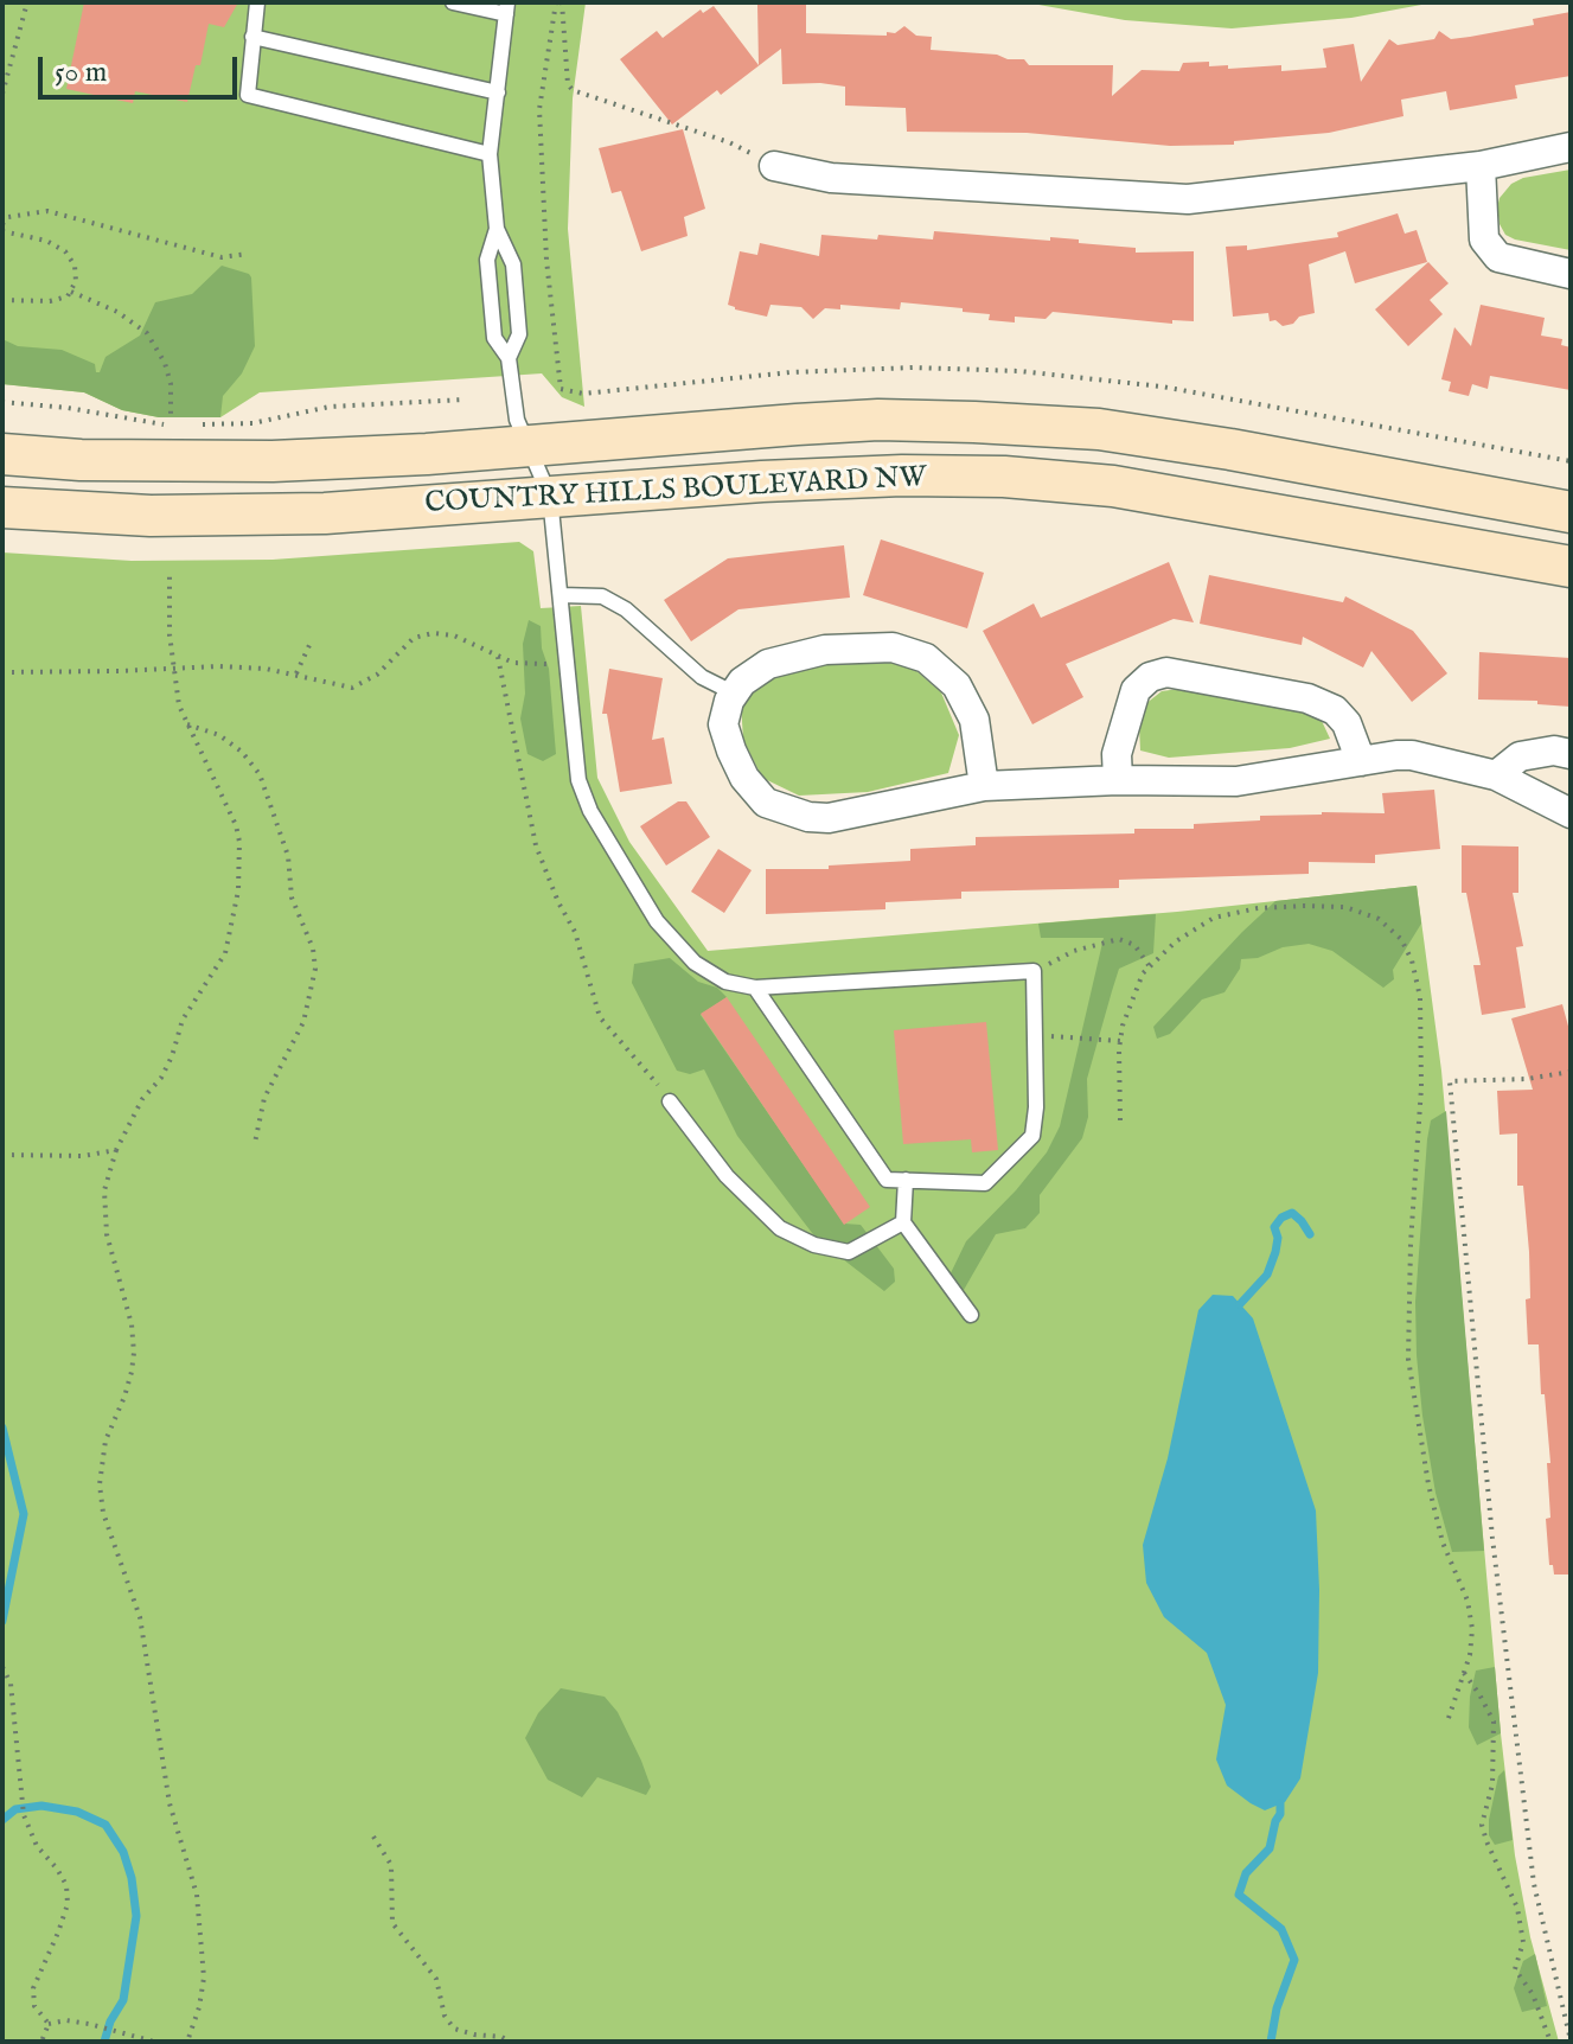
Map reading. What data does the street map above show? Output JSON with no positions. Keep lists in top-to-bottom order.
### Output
{
  "streets": {
    "main road": ["COUNTRY HILLS BOULEVARD NW"]
  },
  "scale_bar": "50 m"
}
